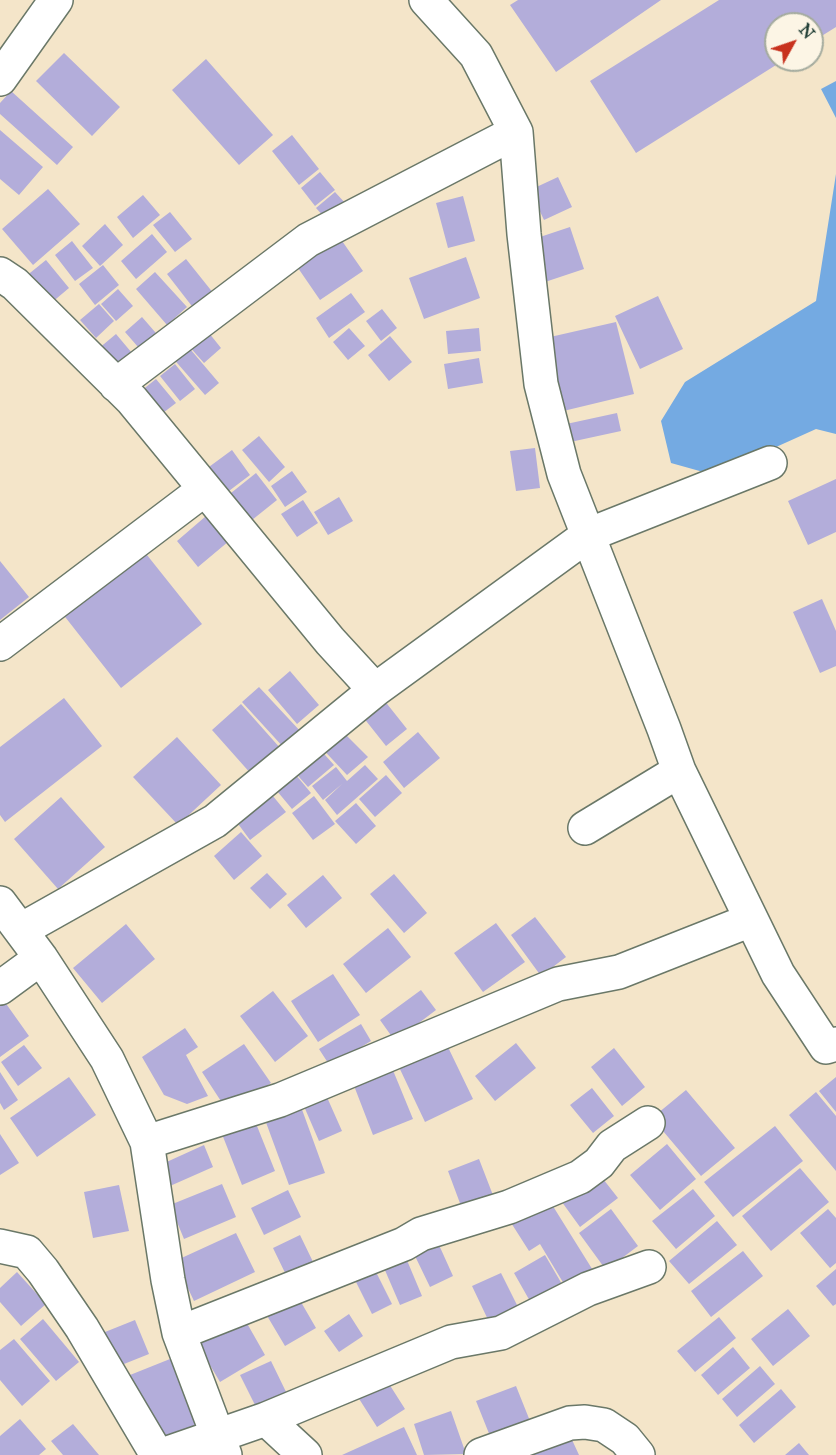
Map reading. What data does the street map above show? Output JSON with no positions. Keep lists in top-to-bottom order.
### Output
{
  "north": "top right"
}
